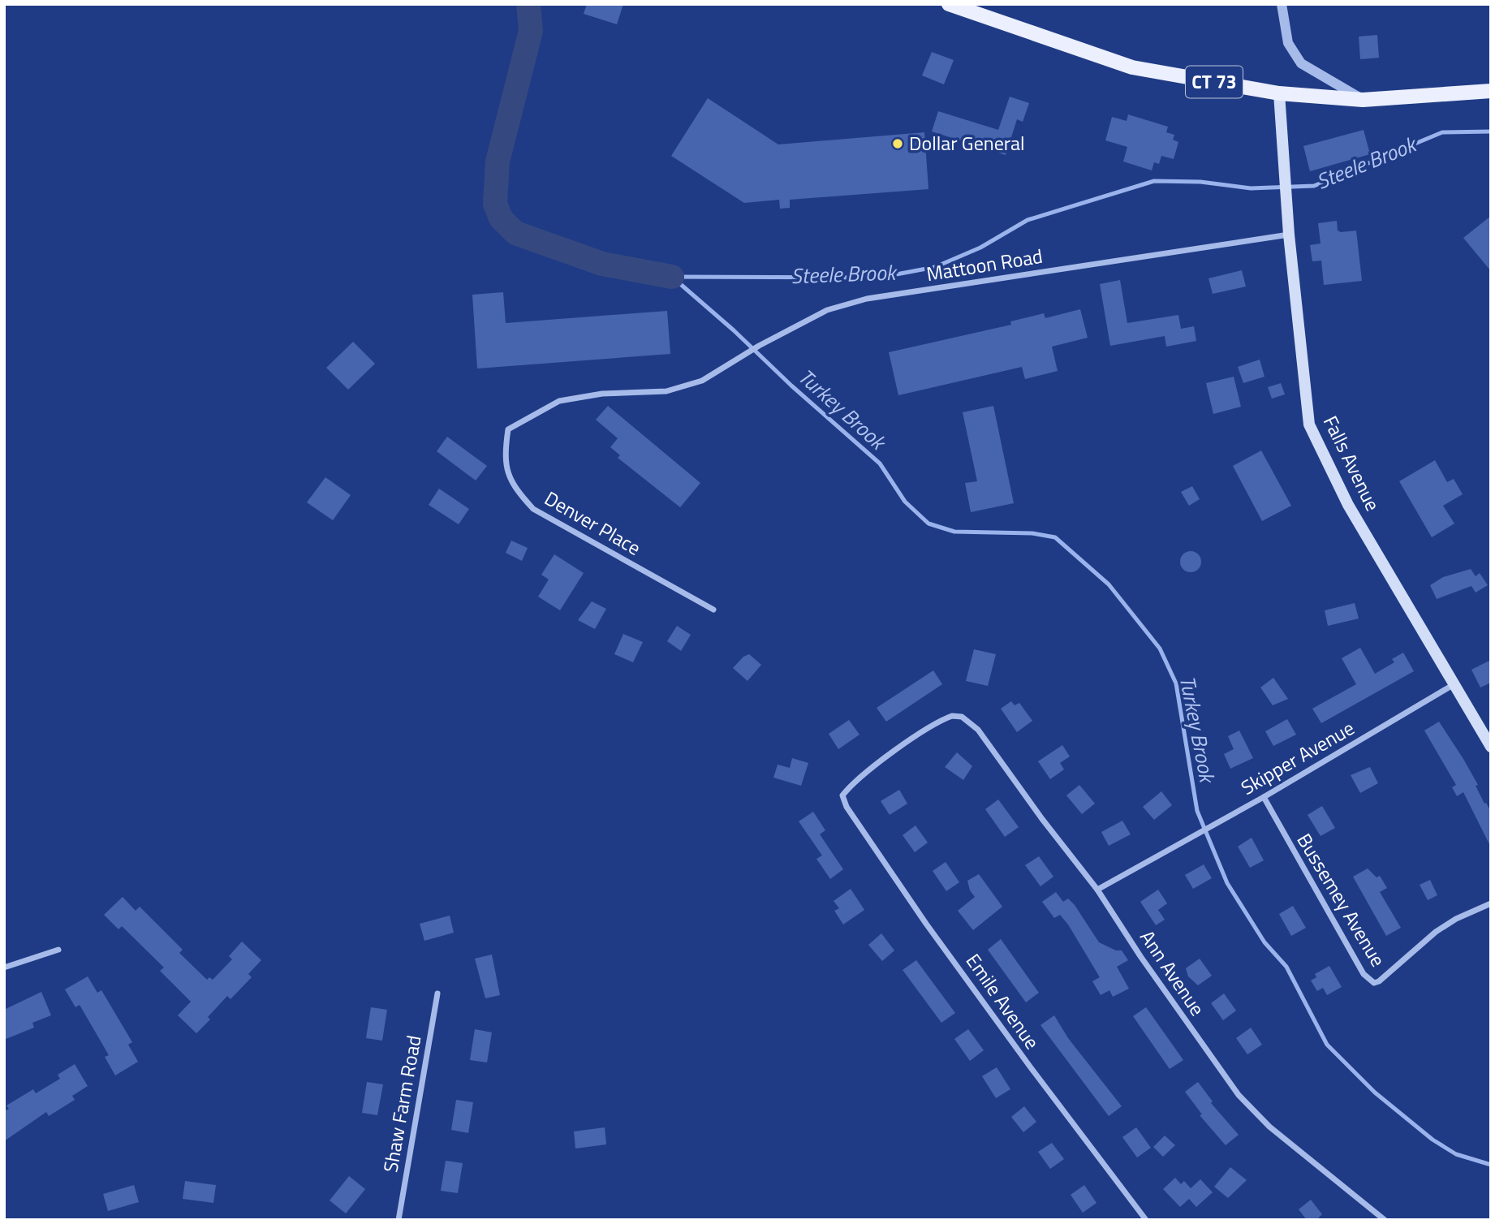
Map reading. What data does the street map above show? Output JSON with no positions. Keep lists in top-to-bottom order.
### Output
{
  "streets": {
    "main road": ["CT 73", "Falls Avenue"],
    "street": [
      "Mattoon Road",
      "Denver Place",
      "Skipper Avenue",
      "Bussemey Avenue",
      "Ann Avenue",
      "Emile Avenue",
      "Shaw Farm Road"
    ]
  },
  "crossings": [
    ["CT 73", "Falls Avenue"],
    ["Mattoon Road", "Falls Avenue"],
    ["Mattoon Road", "Denver Place"],
    ["Falls Avenue", "Skipper Avenue"],
    ["Skipper Avenue", "Bussemey Avenue"],
    ["Skipper Avenue", "Ann Avenue"],
    ["Ann Avenue", "Emile Avenue"]
  ],
  "water": ["Steele Brook", "Turkey Brook"],
  "places": ["Dollar General"]
}
